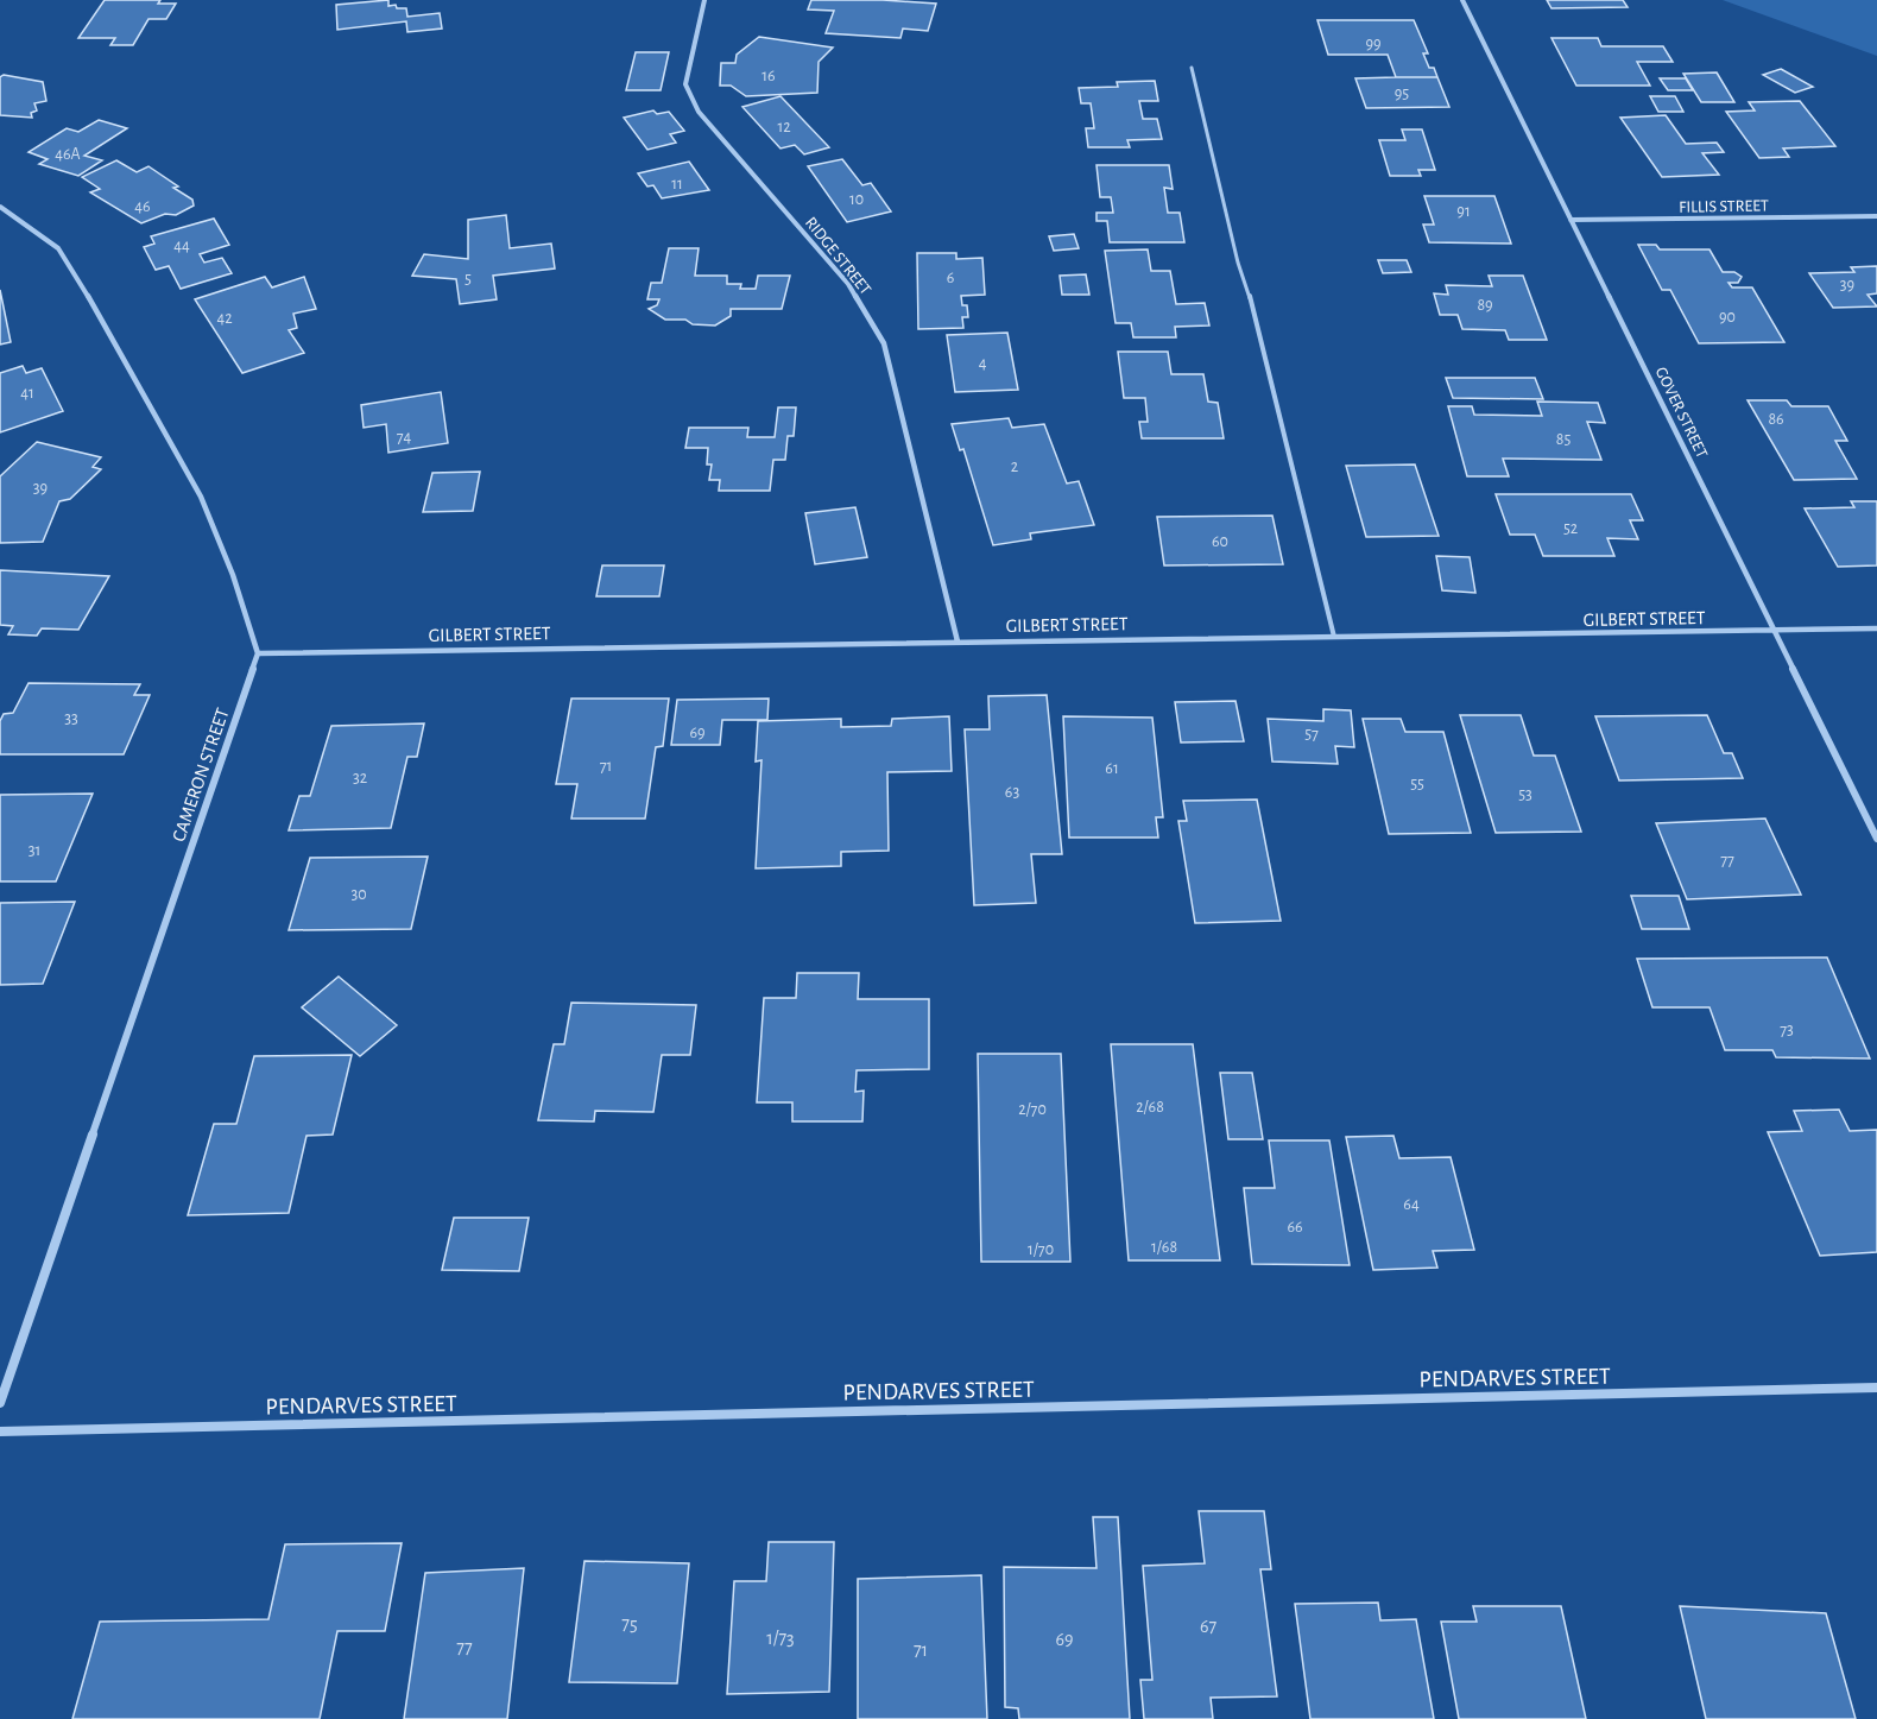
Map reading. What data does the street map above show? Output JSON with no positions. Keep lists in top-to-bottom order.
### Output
{
  "streets": {
    "street": [
      "FILLIS STREET",
      "RIDGE STREET",
      "GOVER STREET",
      "GILBERT STREET",
      "CAMERON STREET",
      "PENDARVES STREET"
    ]
  },
  "crossings": [
    ["FILLIS STREET", "GOVER STREET"],
    ["RIDGE STREET", "GILBERT STREET"],
    ["GOVER STREET", "GILBERT STREET"],
    ["GILBERT STREET", "CAMERON STREET"]
  ],
  "house_numbers": [
    "99",
    "16",
    "95",
    "12",
    "46A",
    "11",
    "10",
    "46",
    "91",
    "44",
    "6",
    "5",
    "39",
    "89",
    "90",
    "42",
    "4",
    "41",
    "86",
    "74",
    "85",
    "2",
    "39",
    "52",
    "60",
    "33",
    "69",
    "57",
    "71",
    "61",
    "32",
    "55",
    "63",
    "53",
    "31",
    "77",
    "30",
    "73",
    "2/68",
    "2/70",
    "64",
    "66",
    "1/68",
    "1/70",
    "75",
    "67",
    "1/73",
    "69",
    "77",
    "71"
  ]
}
